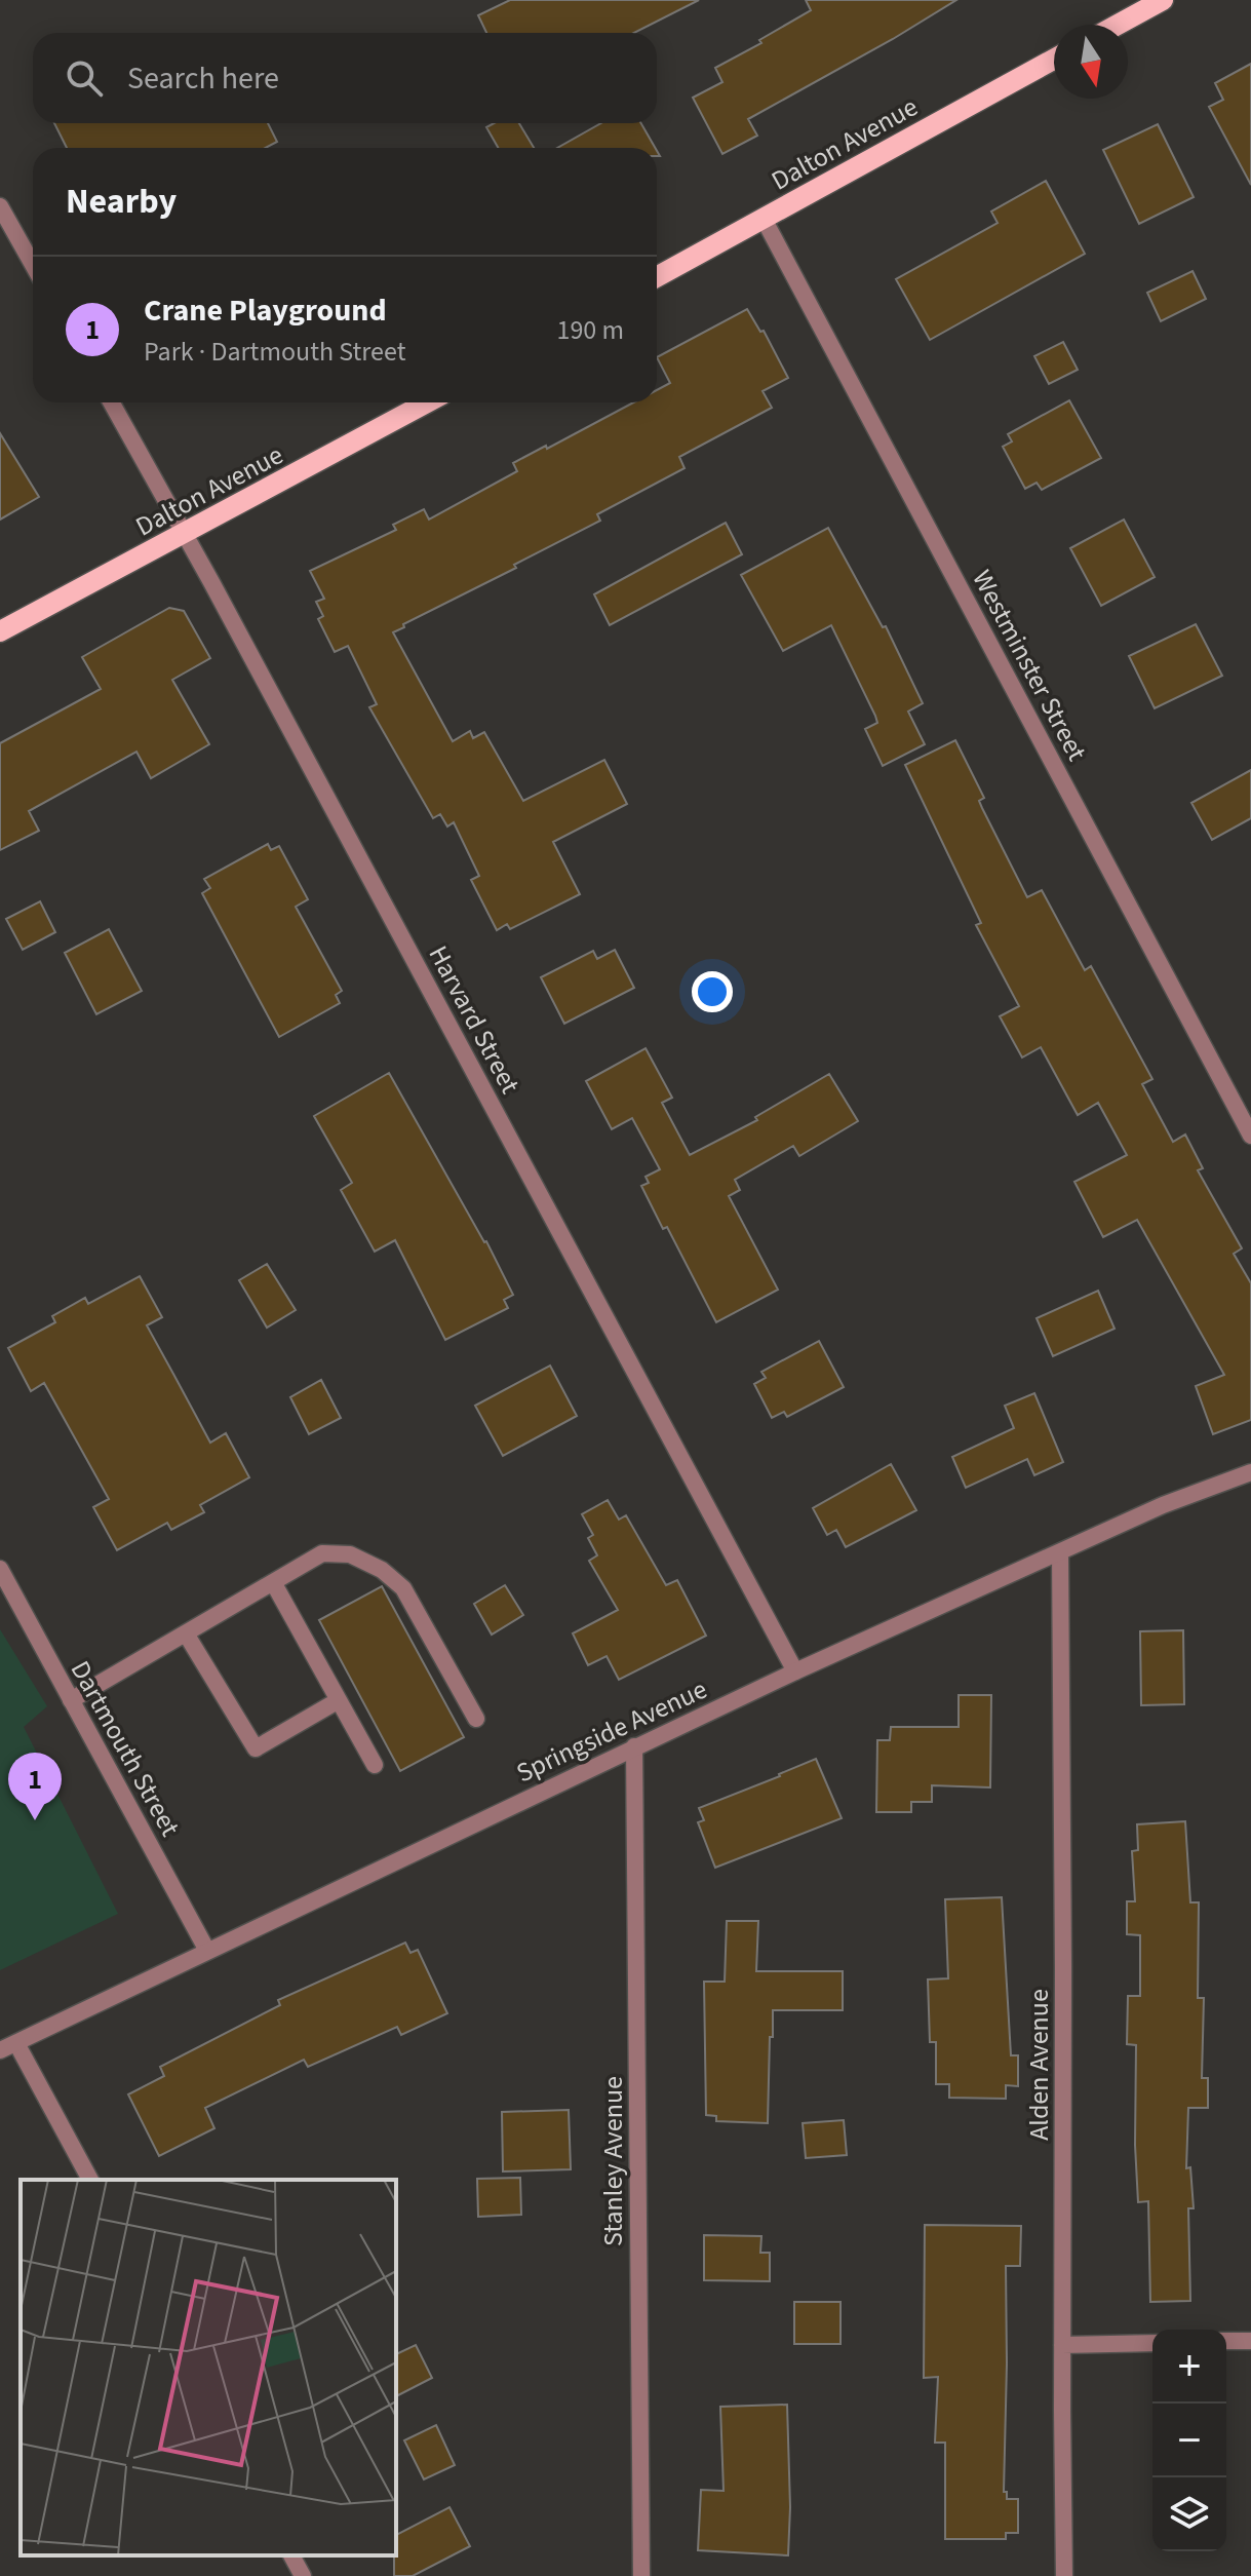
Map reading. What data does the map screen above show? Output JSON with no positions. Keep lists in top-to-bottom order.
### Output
{
  "streets": {
    "main road": ["Dalton Avenue"],
    "street": [
      "Westminster Street",
      "Harvard Street",
      "Springside Avenue",
      "Dartmouth Street",
      "Alden Avenue",
      "Stanley Avenue"
    ]
  },
  "crossings": [
    ["Dalton Avenue", "Westminster Street"],
    ["Dalton Avenue", "Harvard Street"],
    ["Harvard Street", "Springside Avenue"],
    ["Springside Avenue", "Dartmouth Street"],
    ["Springside Avenue", "Alden Avenue"],
    ["Springside Avenue", "Stanley Avenue"]
  ],
  "north": "bottom",
  "page": {
    "search": "Search here",
    "heading": "Nearby",
    "list": [
      {
        "mark": "1",
        "name": "Crane Playground",
        "note": "Park · Dartmouth Street",
        "value": "190 m"
      }
    ],
    "pins": "1",
    "map_buttons": ["+", "−"]
  }
}
